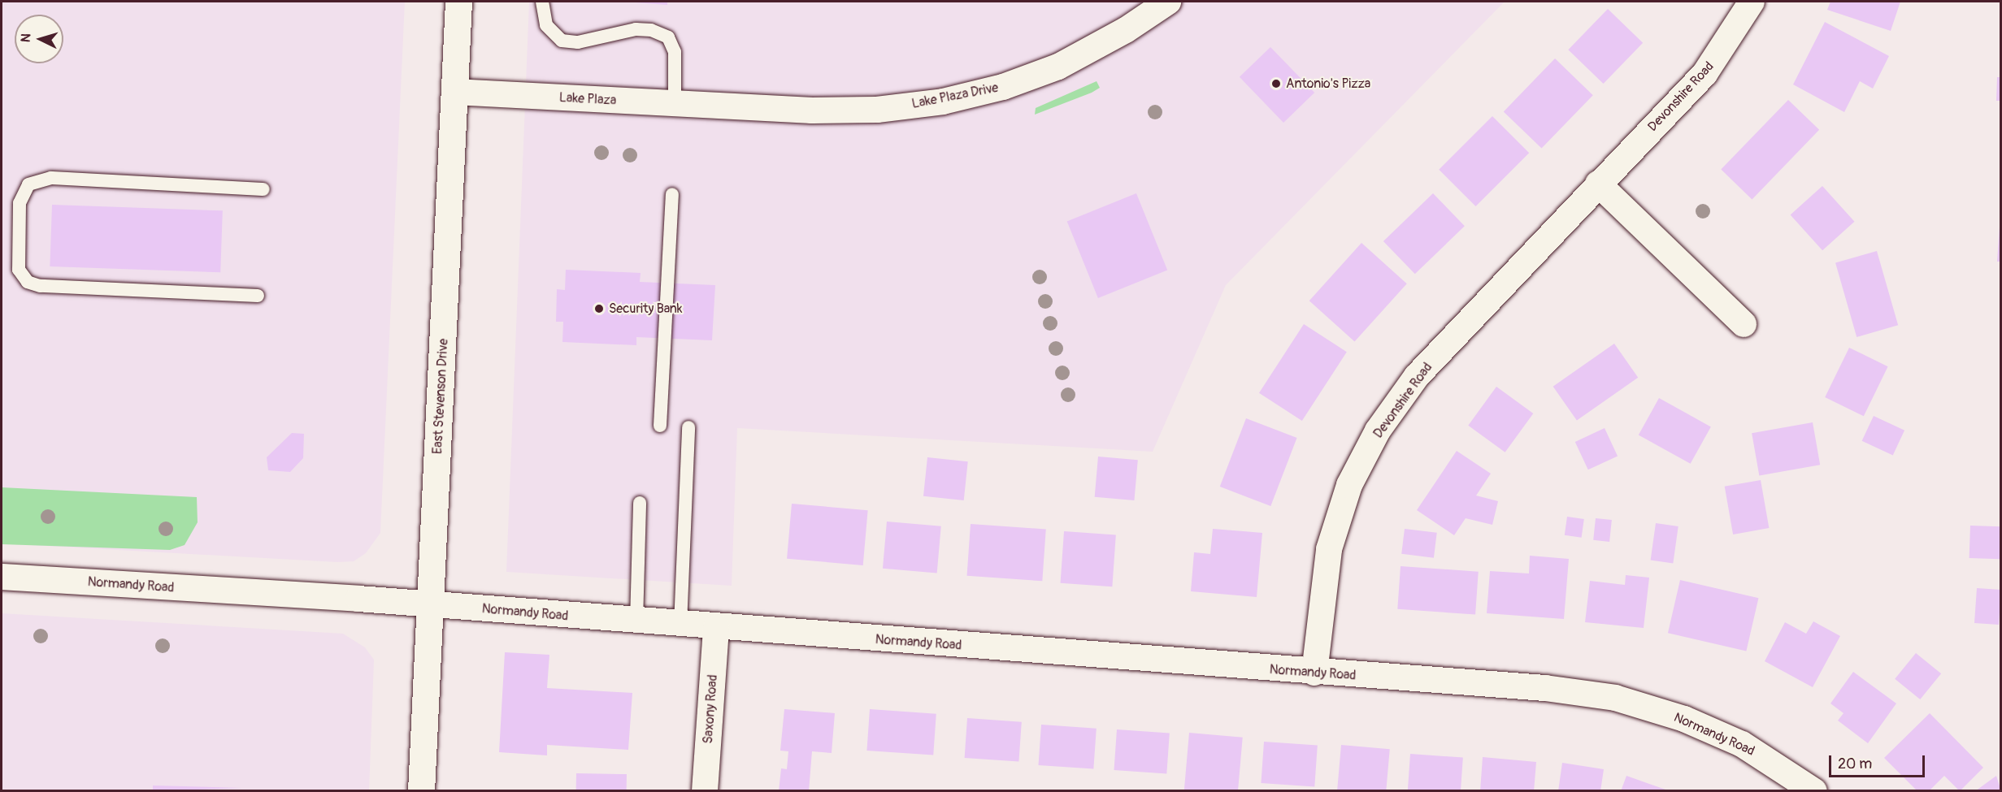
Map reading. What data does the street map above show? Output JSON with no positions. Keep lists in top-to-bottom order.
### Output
{
  "streets": {
    "main road": ["East Stevenson Drive"],
    "street": [
      "Lake Plaza Drive",
      "Devonshire Road",
      "Lake Plaza",
      "Normandy Road",
      "Saxony Road"
    ]
  },
  "crossings": [
    ["Lake Plaza Drive", "Lake Plaza"],
    ["Devonshire Road", "Normandy Road"],
    ["Lake Plaza", "East Stevenson Drive"],
    ["East Stevenson Drive", "Normandy Road"],
    ["Normandy Road", "Saxony Road"]
  ],
  "places": ["Antonio's Pizza", "Security Bank"],
  "scale_bar": "20 m",
  "north": "left"
}
